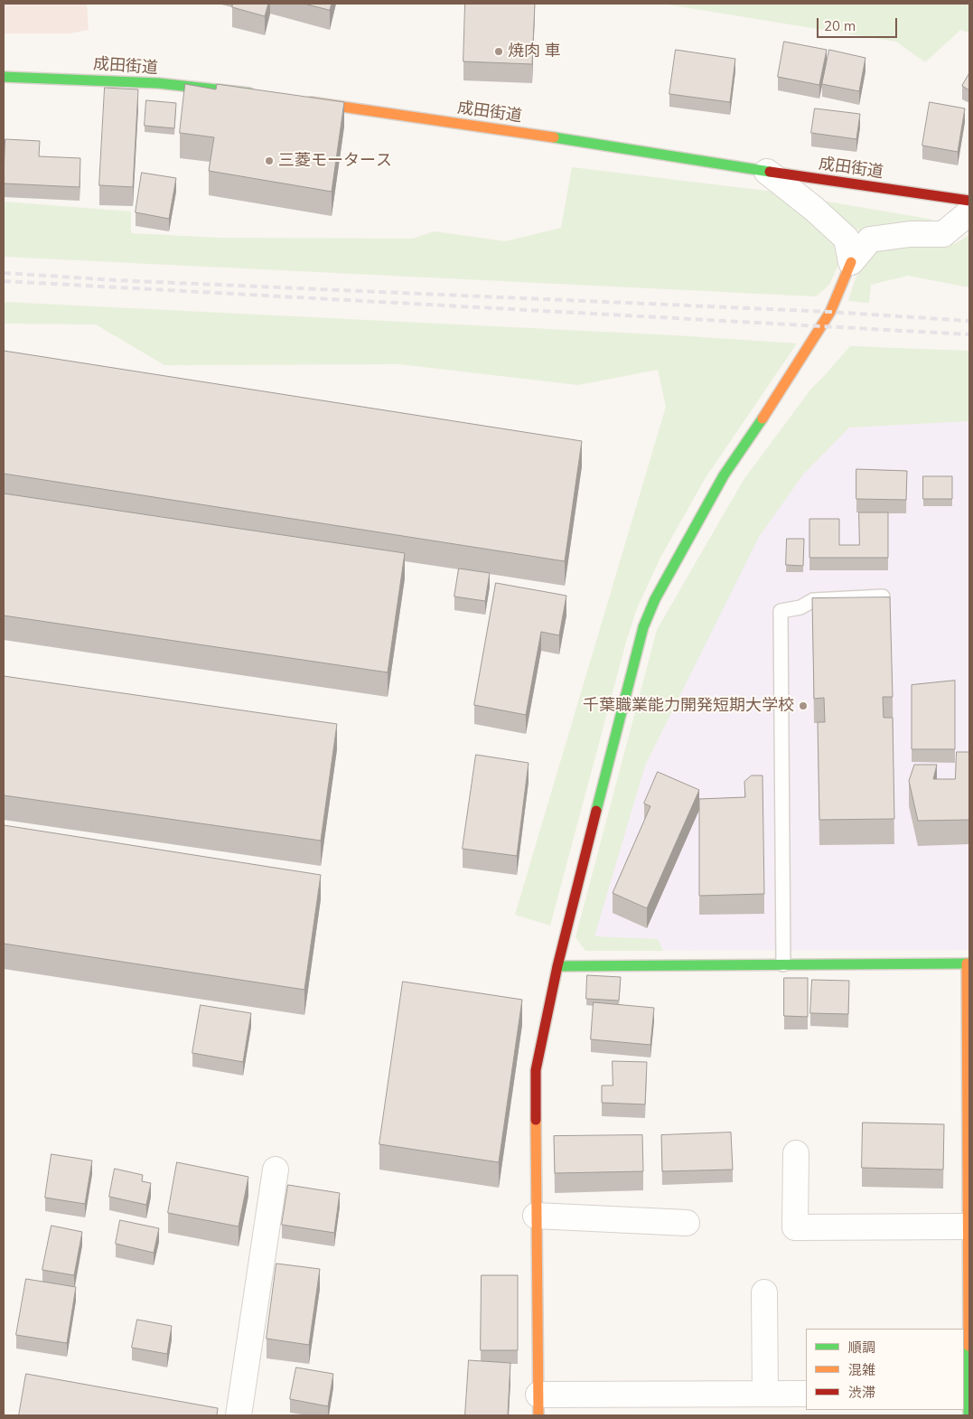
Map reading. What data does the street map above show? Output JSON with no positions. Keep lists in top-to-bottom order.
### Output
{
  "streets": {
    "main road": ["成田街道"]
  },
  "places": ["焼肉 車", "三菱モータース", "千葉職業能力開発短期大学校"],
  "legend": ["順調", "混雑", "渋滞"],
  "scale_bar": "20 m"
}
